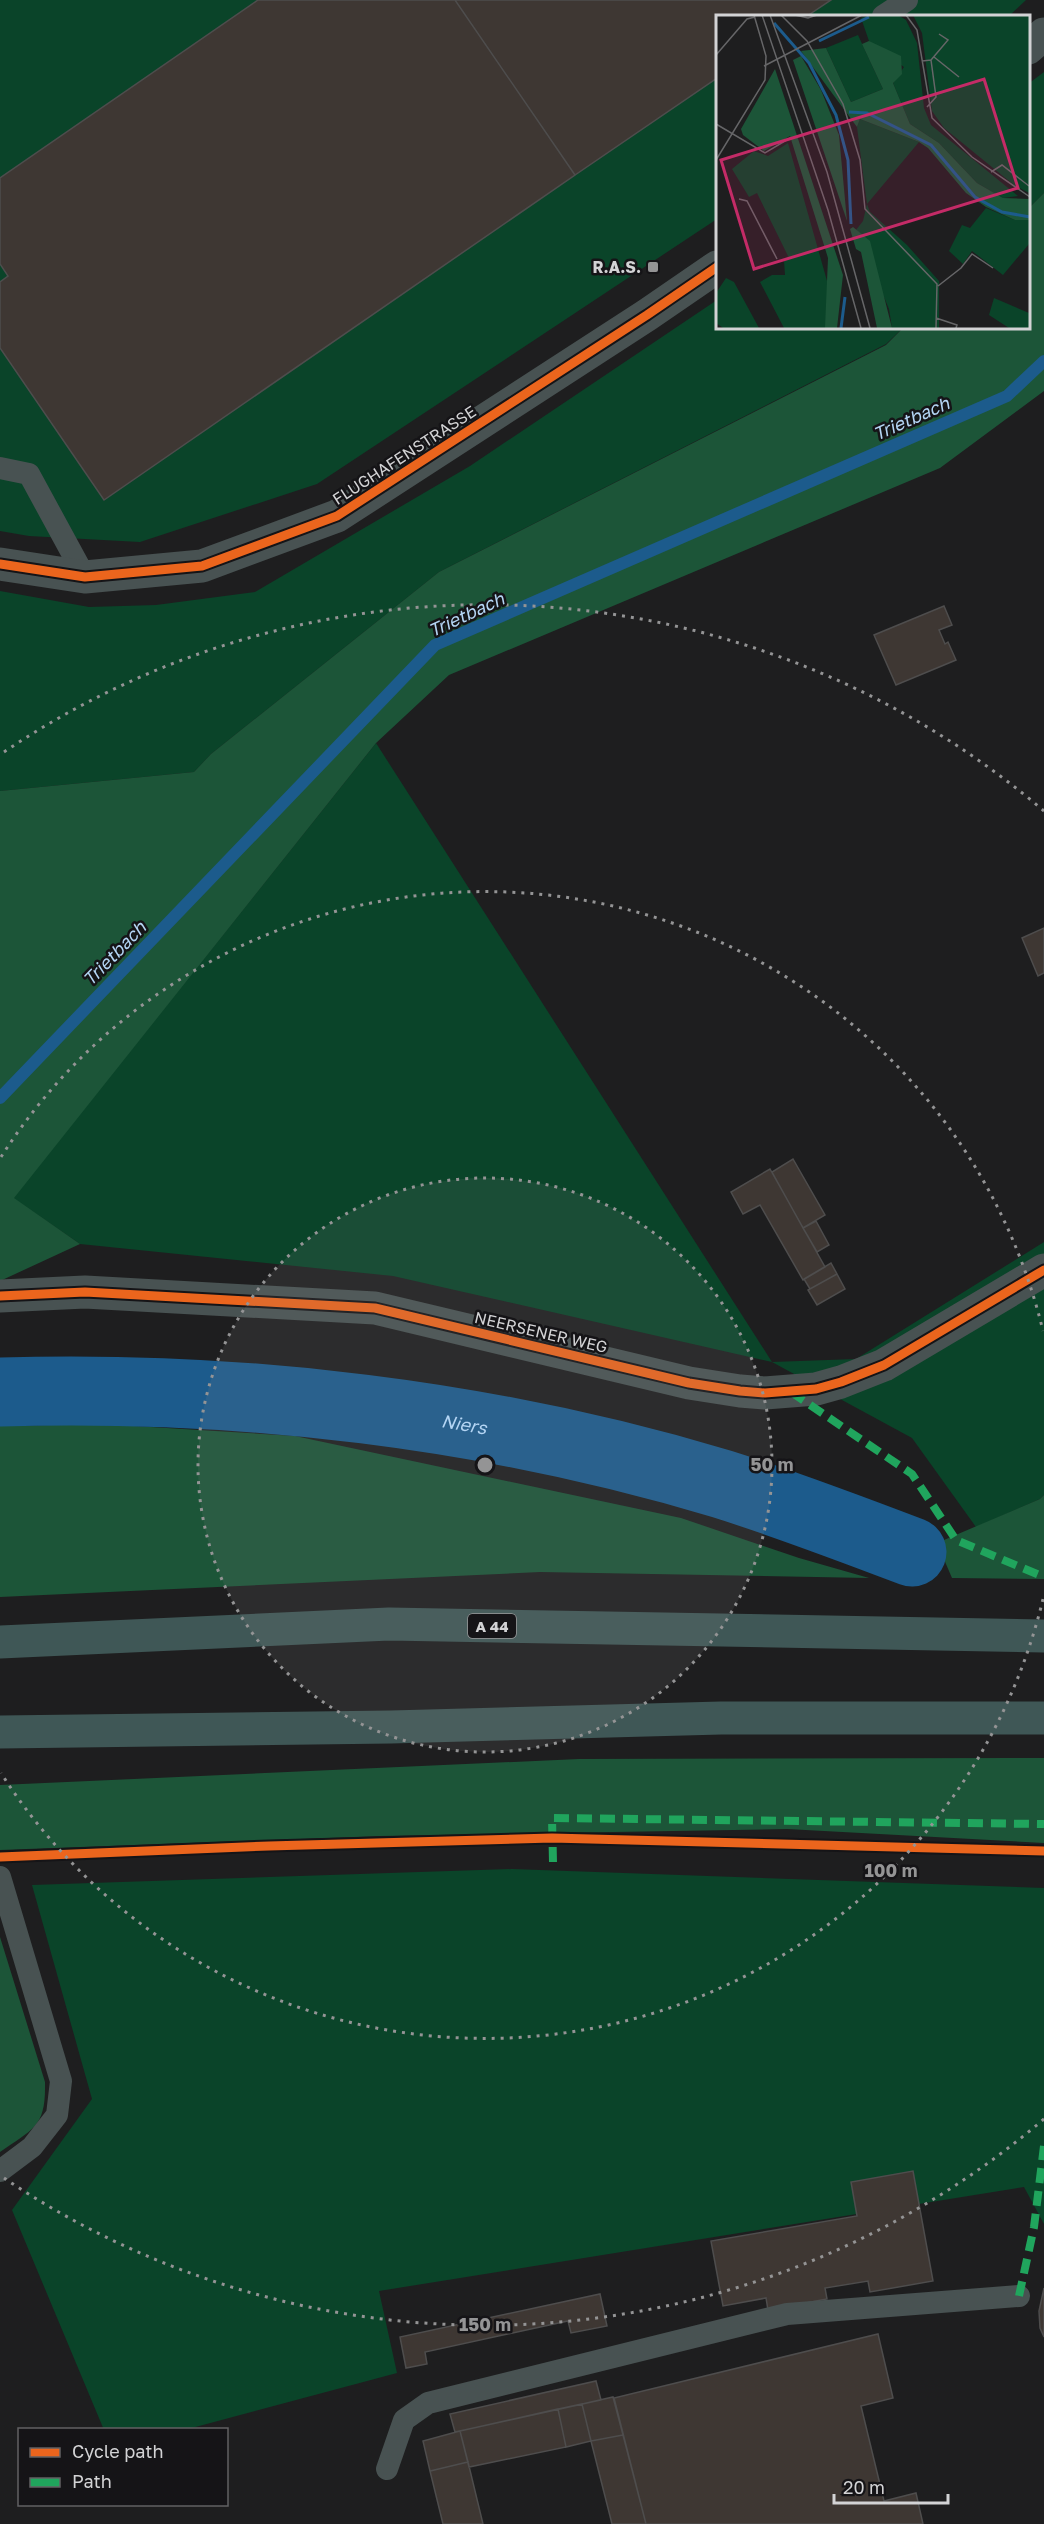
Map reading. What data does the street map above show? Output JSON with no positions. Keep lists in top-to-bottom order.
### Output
{
  "streets": {
    "highway": ["A 44"],
    "street": ["FLUGHAFENSTRASSE", "NEERSENER WEG"]
  },
  "water": ["Trietbach", "Niers"],
  "places": {
    "transit": ["R.A.S."]
  },
  "legend": ["Cycle path", "Path"],
  "scale_bar": "20 m",
  "rings": ["50 m", "100 m", "150 m"]
}
